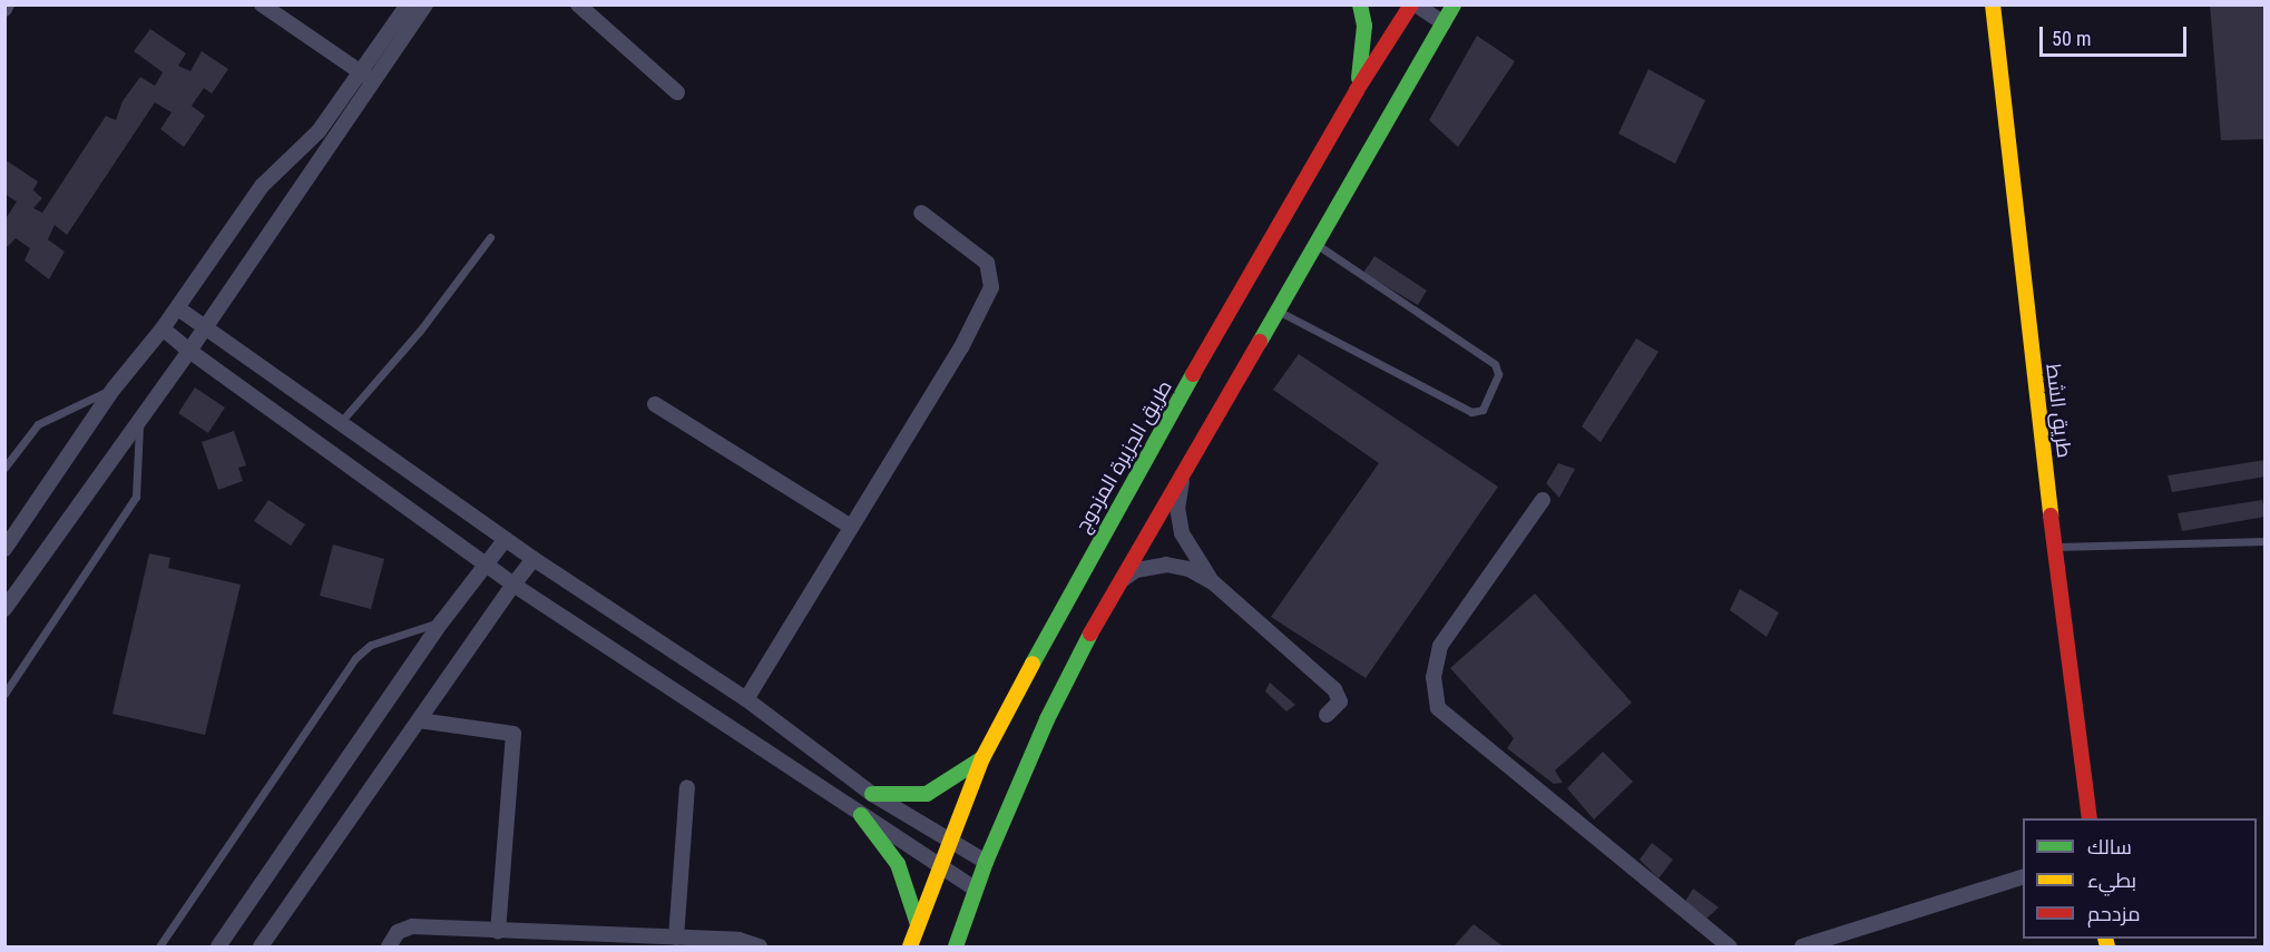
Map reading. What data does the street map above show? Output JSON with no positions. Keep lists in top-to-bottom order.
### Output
{
  "streets": {
    "main road": ["طريق الشط", "طريق الجزيرة المزدوج"]
  },
  "legend": ["سالك", "بطيء", "مزدحم"],
  "scale_bar": "50 m"
}
